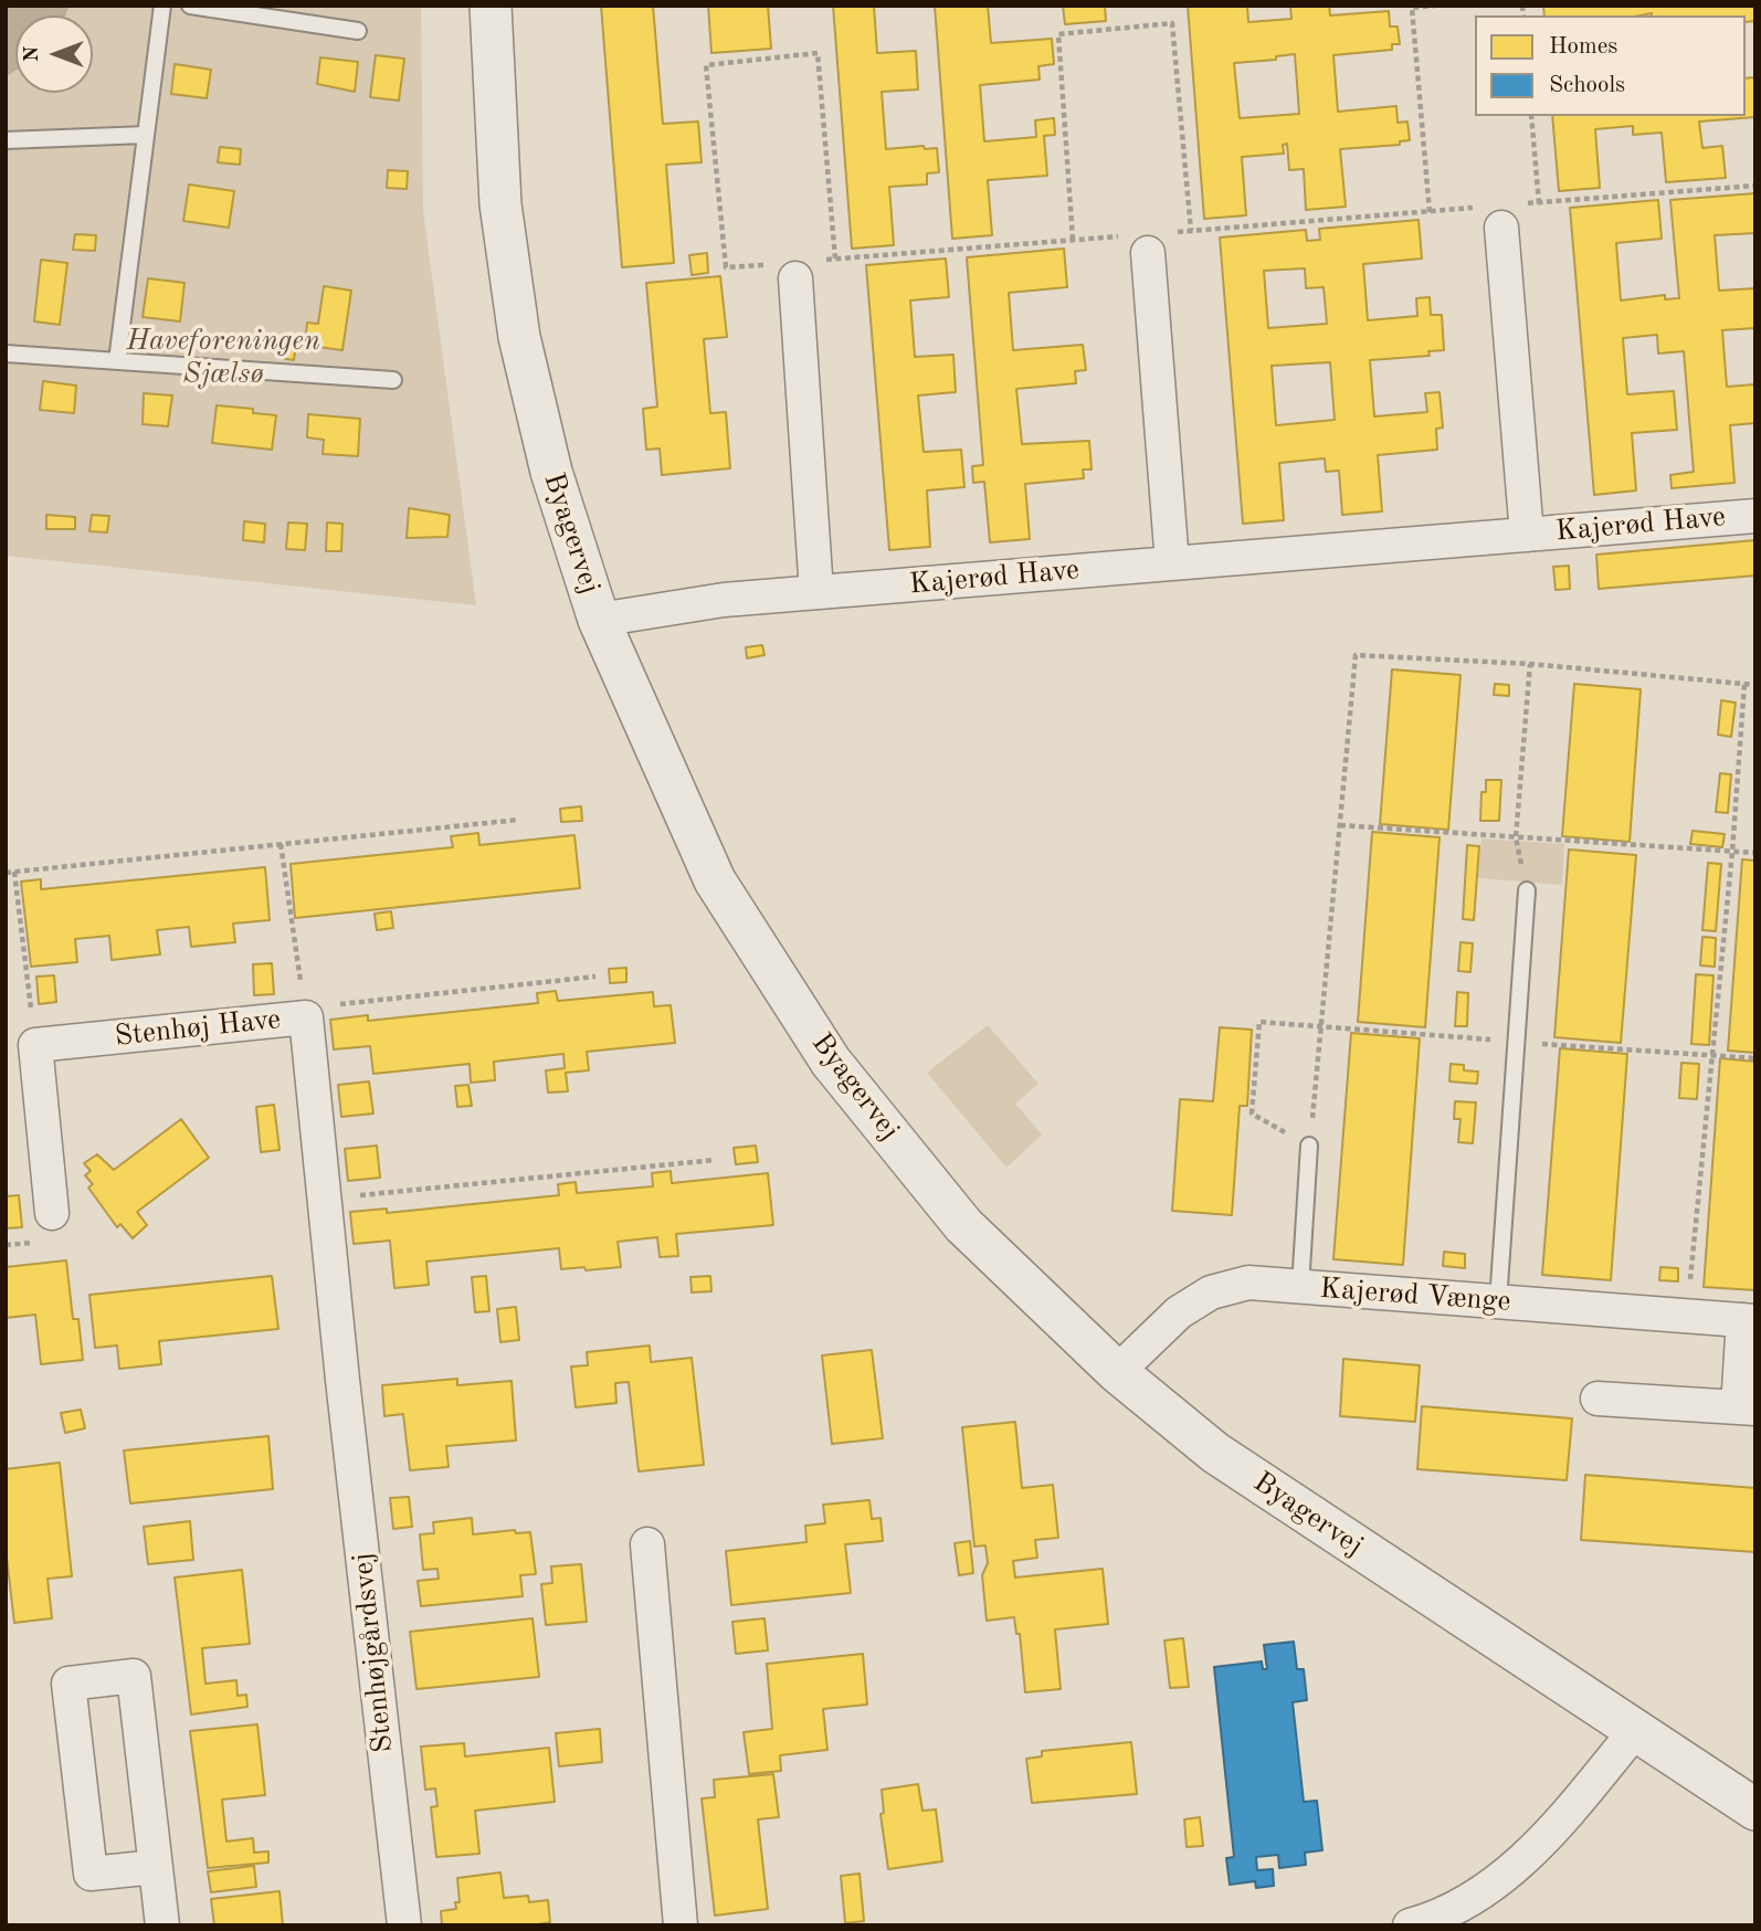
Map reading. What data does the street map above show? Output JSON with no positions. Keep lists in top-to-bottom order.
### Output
{
  "streets": {
    "street": [
      "Kajerød Have",
      "Byagervej",
      "Stenhøj Have",
      "Kajerød Vænge",
      "Stenhøjgårdsvej"
    ]
  },
  "crossings": [
    ["Kajerød Have", "Byagervej"],
    ["Byagervej", "Kajerød Vænge"],
    ["Stenhøj Have", "Stenhøjgårdsvej"]
  ],
  "parks": ["Haveforeningen Sjælsø"],
  "legend": ["Homes", "Schools"],
  "north": "left"
}
